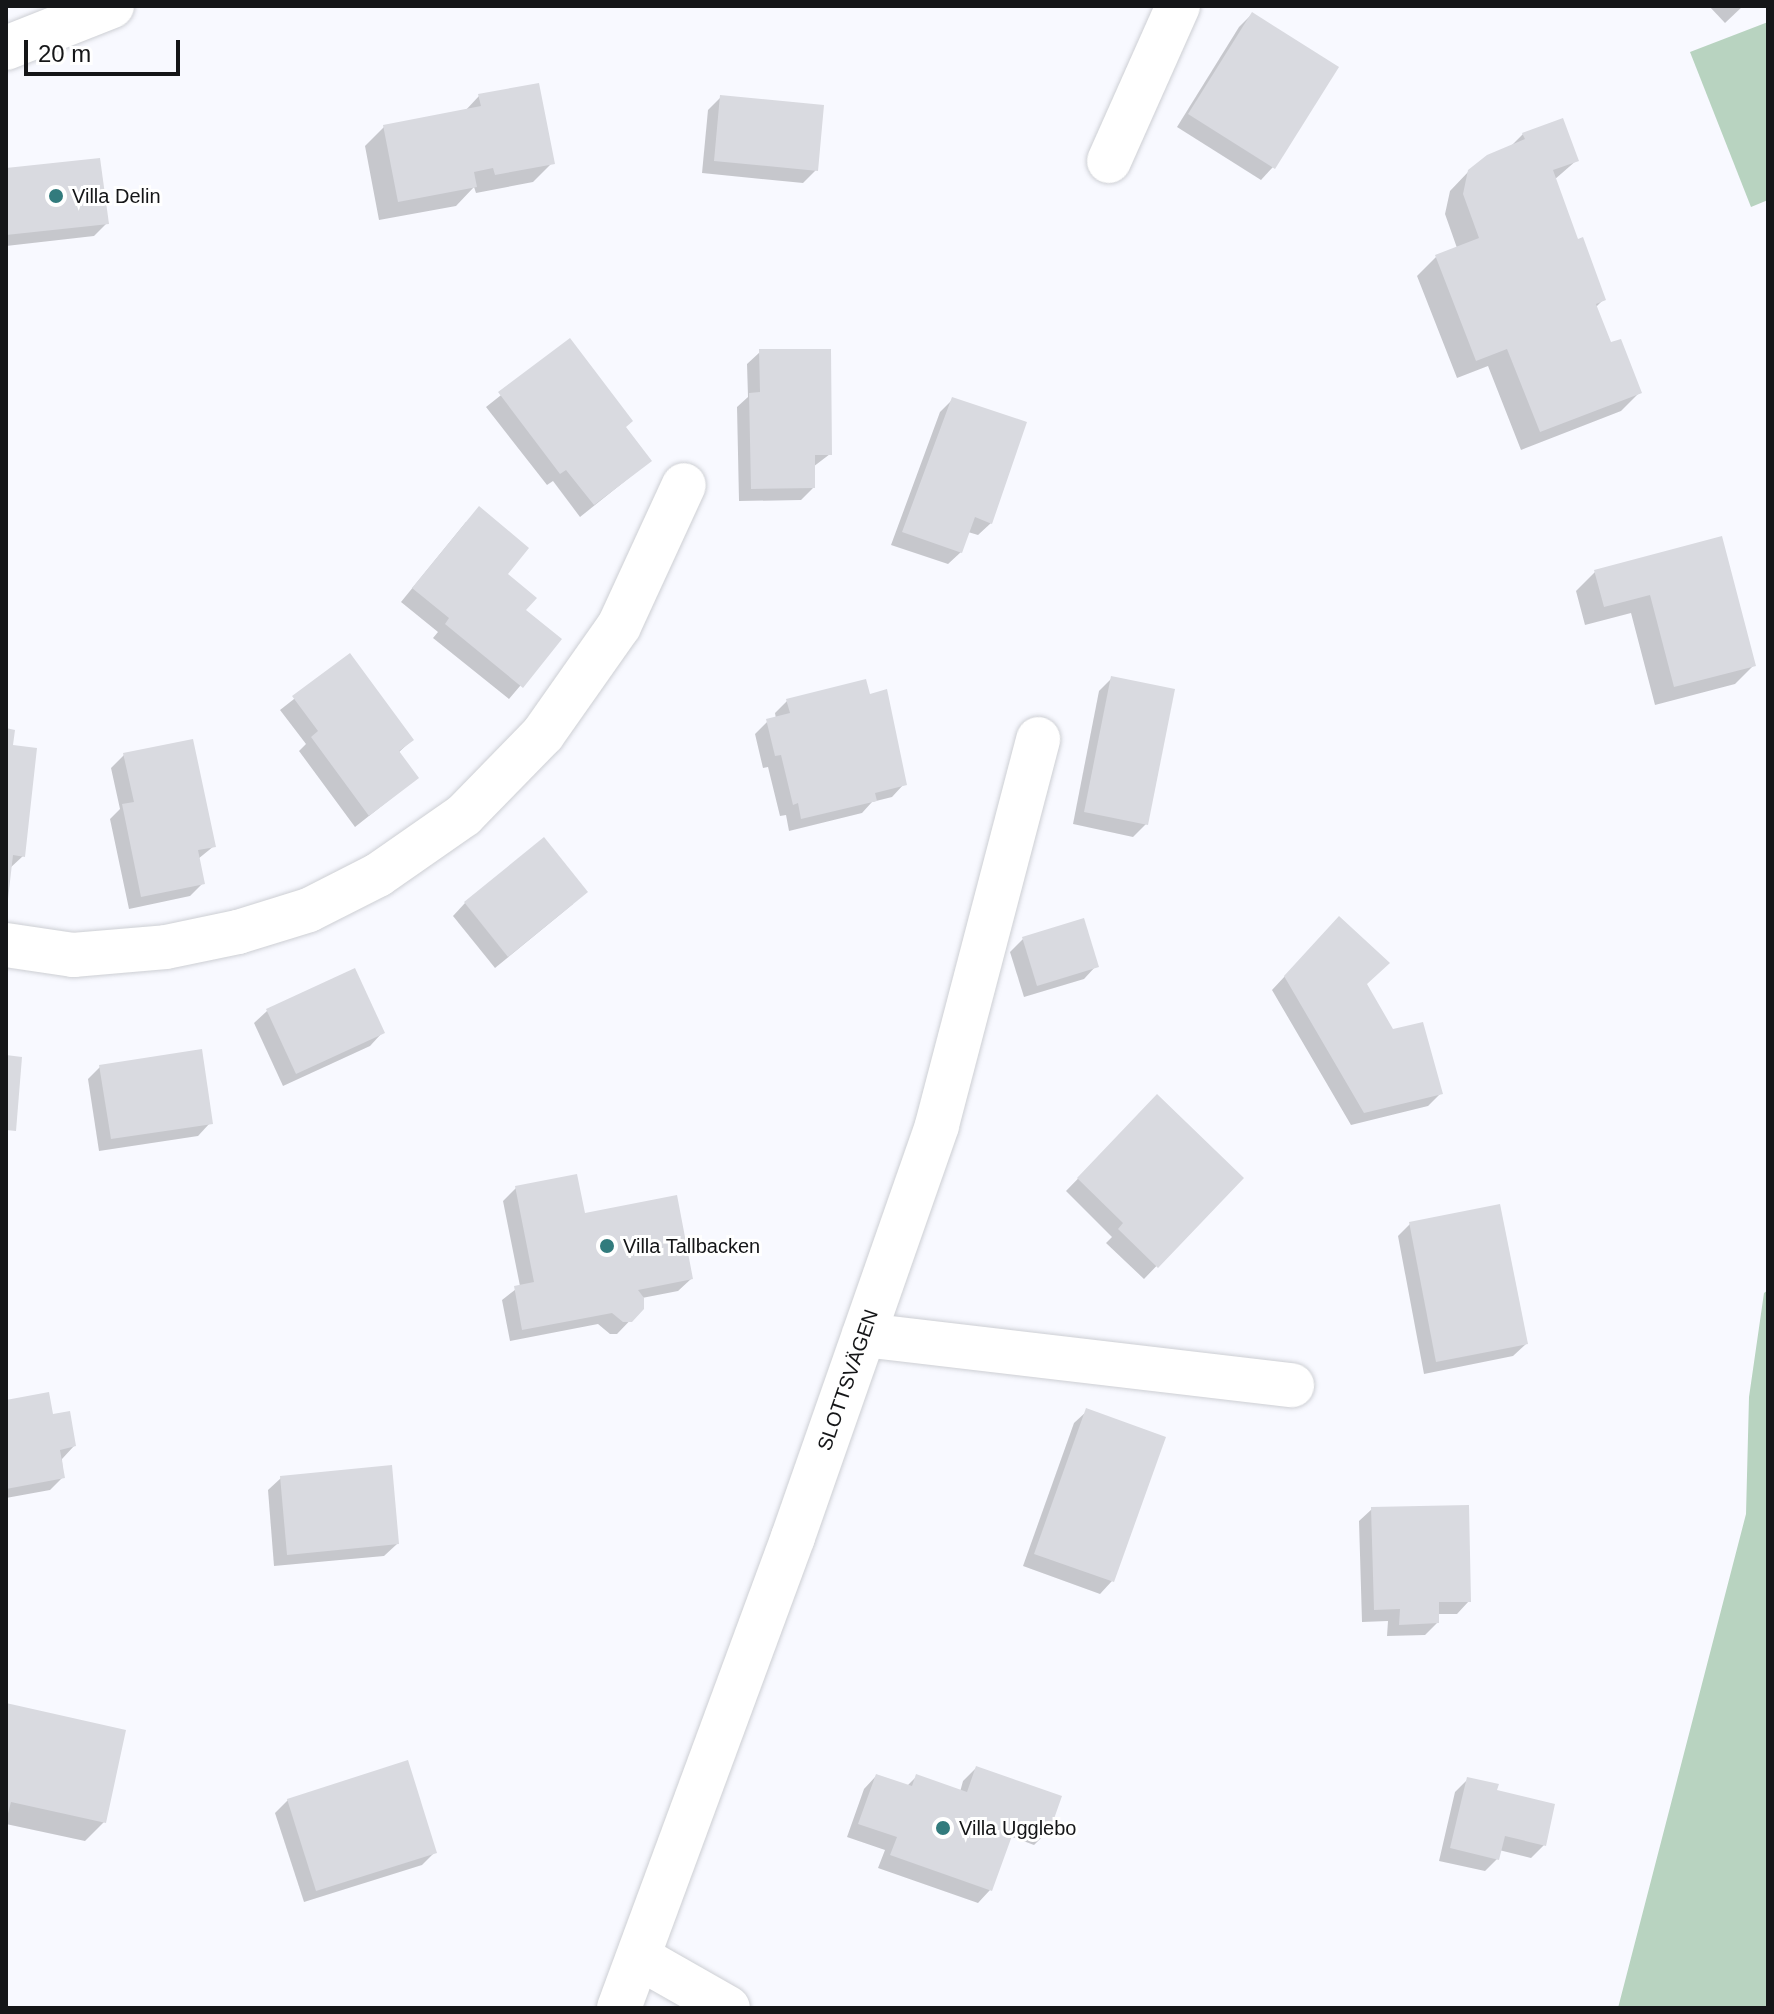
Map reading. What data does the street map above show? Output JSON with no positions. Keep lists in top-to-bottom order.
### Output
{
  "streets": {
    "street": ["SLOTTSVÄGEN"]
  },
  "places": ["Villa Delin", "Villa Tallbacken", "Villa Ugglebo"],
  "scale_bar": "20 m"
}
